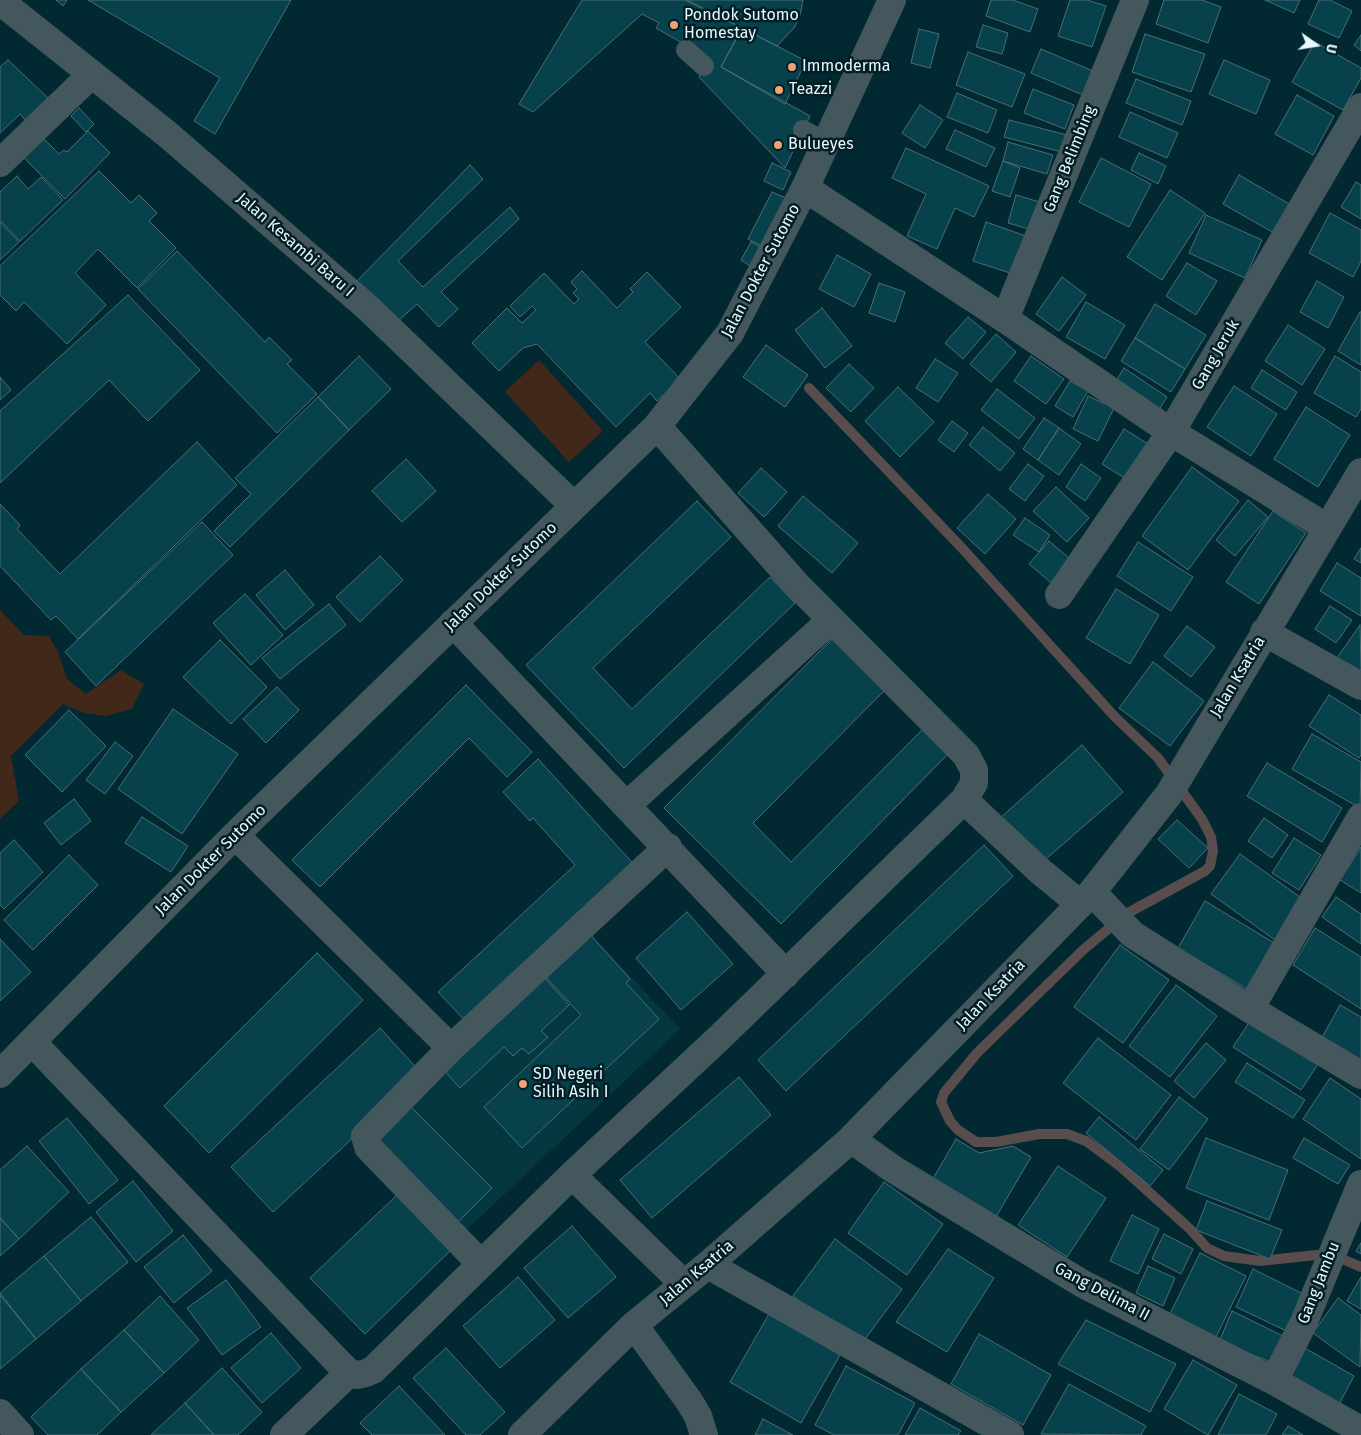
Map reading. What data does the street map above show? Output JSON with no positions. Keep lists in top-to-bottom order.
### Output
{
  "streets": {
    "street": [
      "Gang Belimbing",
      "Jalan Kesambi Baru I",
      "Jalan Dokter Sutomo",
      "Gang Jeruk",
      "Jalan Ksatria",
      "Gang Jambu",
      "Gang Delima II"
    ]
  },
  "crossings": [
    ["Jalan Kesambi Baru I", "Jalan Dokter Sutomo"],
    ["Jalan Ksatria", "Gang Delima II"],
    ["Gang Jambu", "Gang Delima II"]
  ],
  "places": [
    "Pondok Sutomo Homestay",
    "Immoderma",
    "Teazzi",
    "Bulueyes",
    "SD Negeri Silih Asih I"
  ],
  "north": "right"
}
